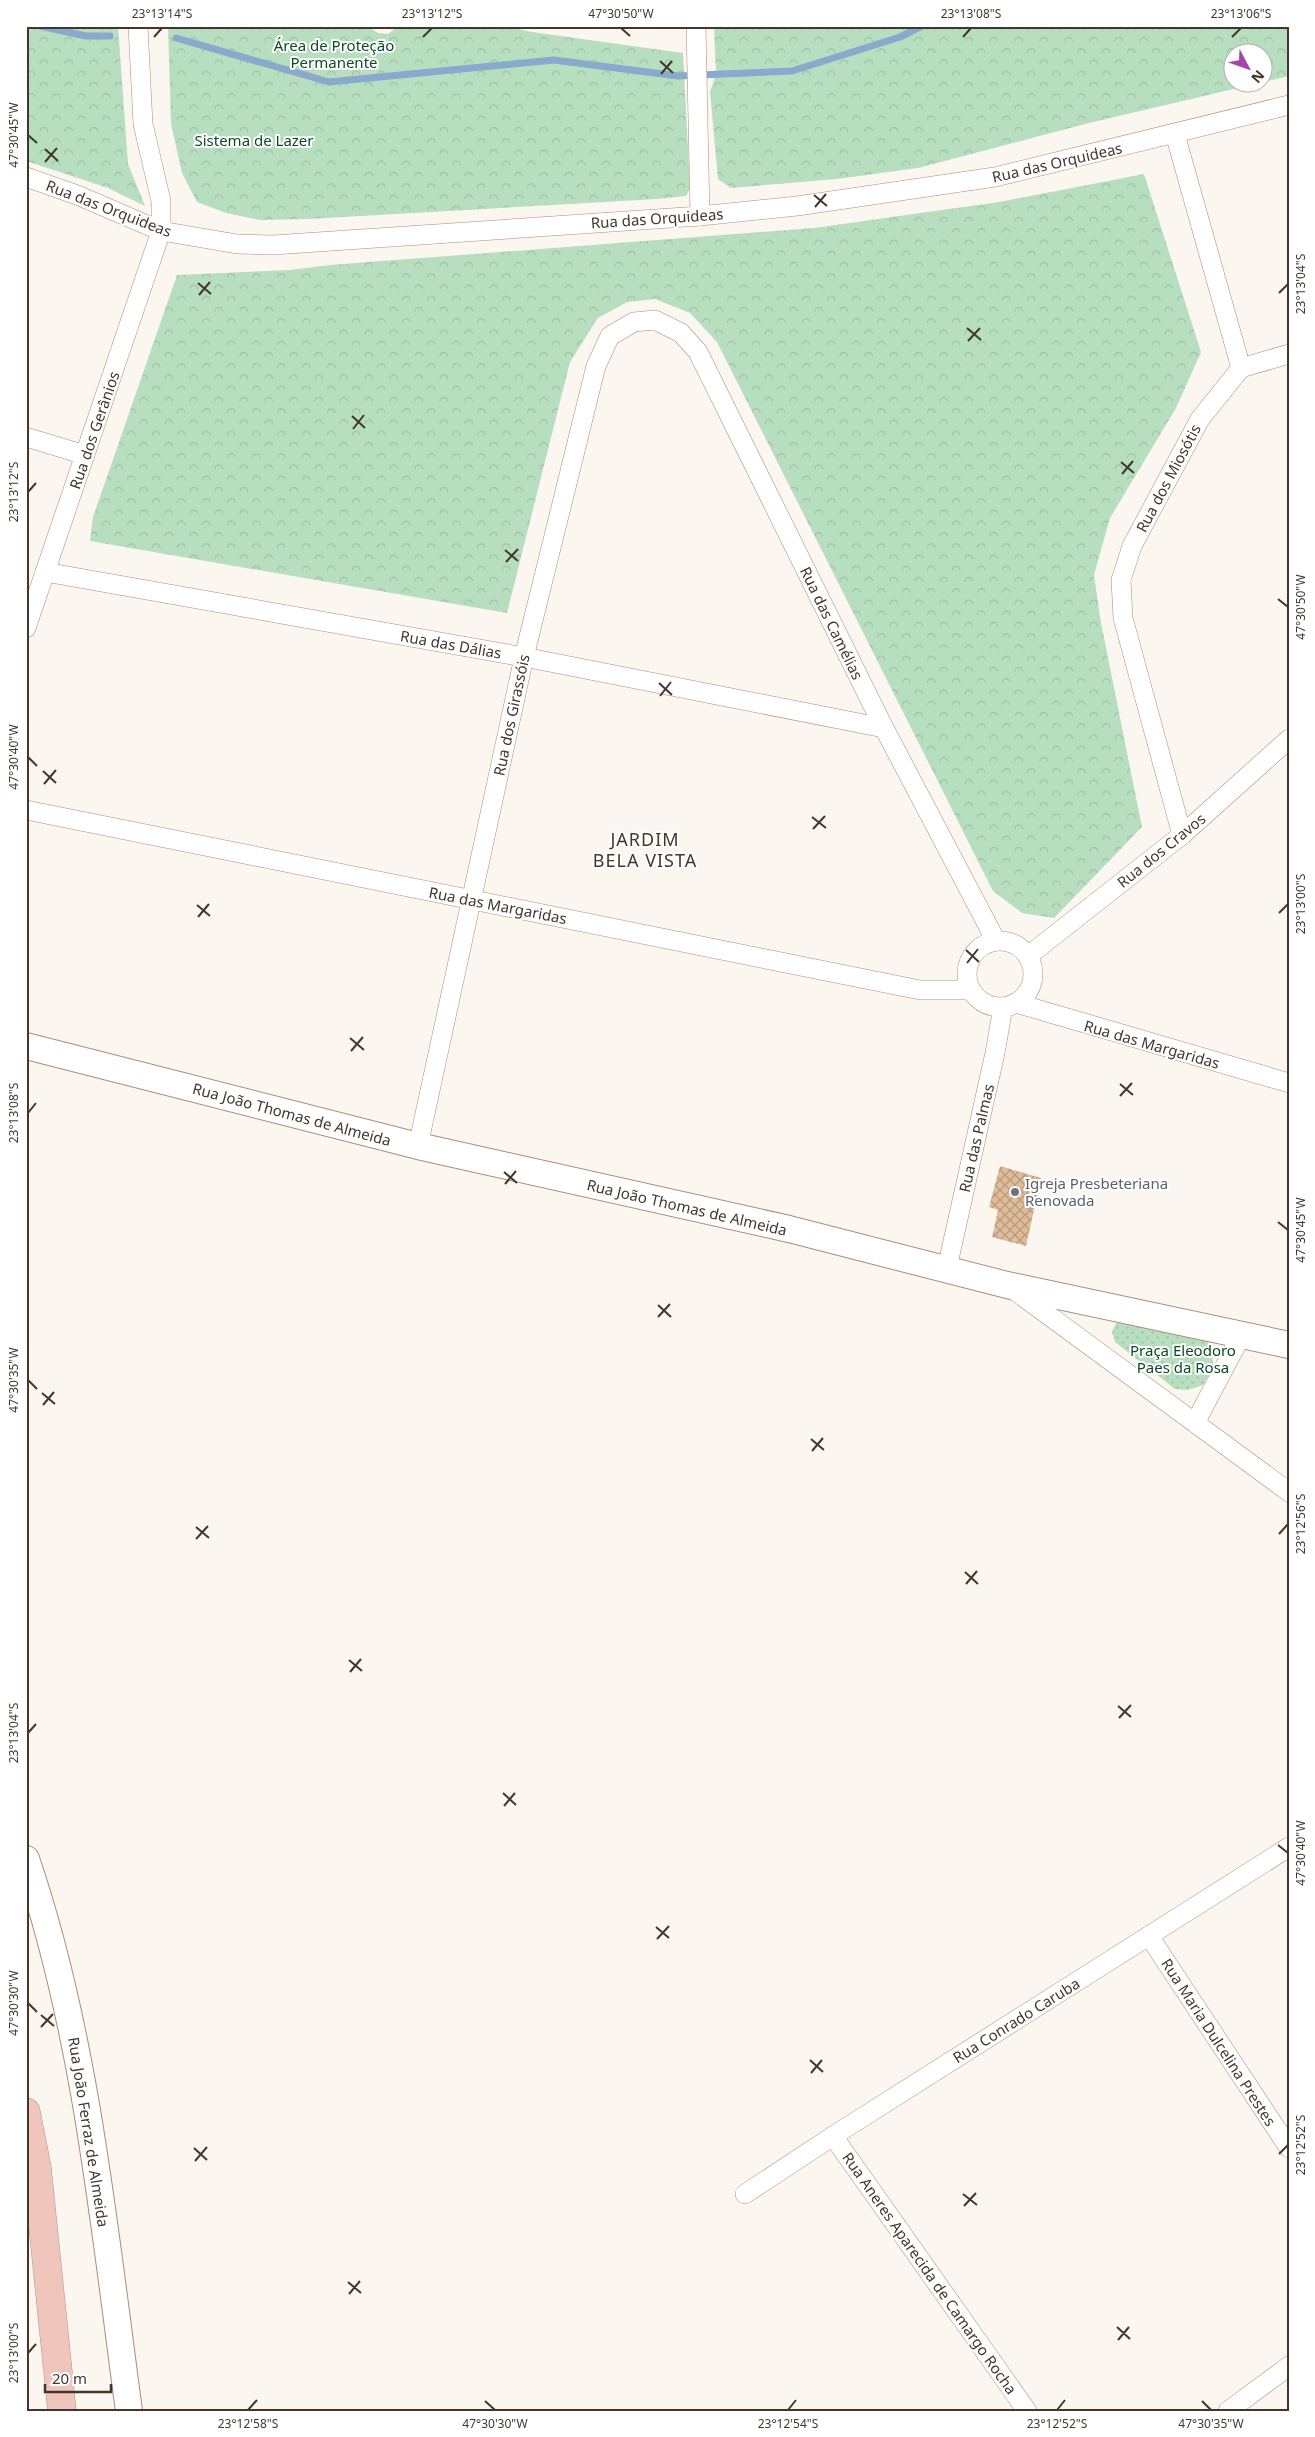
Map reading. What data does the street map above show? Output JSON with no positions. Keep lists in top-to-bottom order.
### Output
{
  "streets": {
    "street": [
      "Rua das Orquideas",
      "Rua dos Gerânios",
      "Rua dos Miosótis",
      "Rua das Camélias",
      "Rua das Dálias",
      "Rua dos Girassóis",
      "Rua dos Cravos",
      "Rua das Margaridas",
      "Rua João Thomas de Almeida",
      "Rua das Palmas",
      "Rua Conrado Caruba",
      "Rua Maria Dulcelina Prestes",
      "Rua João Ferraz de Almeida",
      "Rua Aneres Aparecida de Camargo Rocha"
    ]
  },
  "crossings": [
    ["Rua das Orquideas", "Rua dos Gerânios"],
    ["Rua dos Gerânios", "Rua das Dálias"],
    ["Rua dos Miosótis", "Rua dos Cravos"],
    ["Rua das Camélias", "Rua das Dálias"],
    ["Rua das Camélias", "Rua dos Girassóis"],
    ["Rua das Camélias", "Rua dos Cravos"],
    ["Rua das Camélias", "Rua das Margaridas"],
    ["Rua das Camélias", "Rua das Palmas"],
    ["Rua das Dálias", "Rua dos Girassóis"],
    ["Rua dos Girassóis", "Rua das Margaridas"],
    ["Rua dos Girassóis", "Rua João Thomas de Almeida"],
    ["Rua dos Cravos", "Rua das Margaridas"],
    ["Rua dos Cravos", "Rua das Palmas"],
    ["Rua das Margaridas", "Rua das Palmas"],
    ["Rua João Thomas de Almeida", "Rua das Palmas"],
    ["Rua Conrado Caruba", "Rua Maria Dulcelina Prestes"],
    ["Rua Conrado Caruba", "Rua Aneres Aparecida de Camargo Rocha"]
  ],
  "districts": ["JARDIM BELA VISTA"],
  "parks": ["Área de Proteção Permanente", "Sistema de Lazer", "Praça Eleodoro Paes da Rosa"],
  "places": ["Igreja Presbeteriana Renovada"],
  "scale_bar": "20 m",
  "north": "bottom right",
  "coordinates": [
    "23°13'14\"S",
    "23°13'12\"S",
    "47°30'50\"W",
    "23°13'08\"S",
    "23°13'06\"S",
    "47°30'45\"W",
    "23°13'04\"S",
    "47°30'40\"W",
    "23°13'00\"S",
    "47°30'35\"W",
    "23°12'56\"S",
    "47°30'30\"W",
    "23°12'52\"S",
    "23°12'58\"S",
    "23°12'54\"S"
  ]
}
